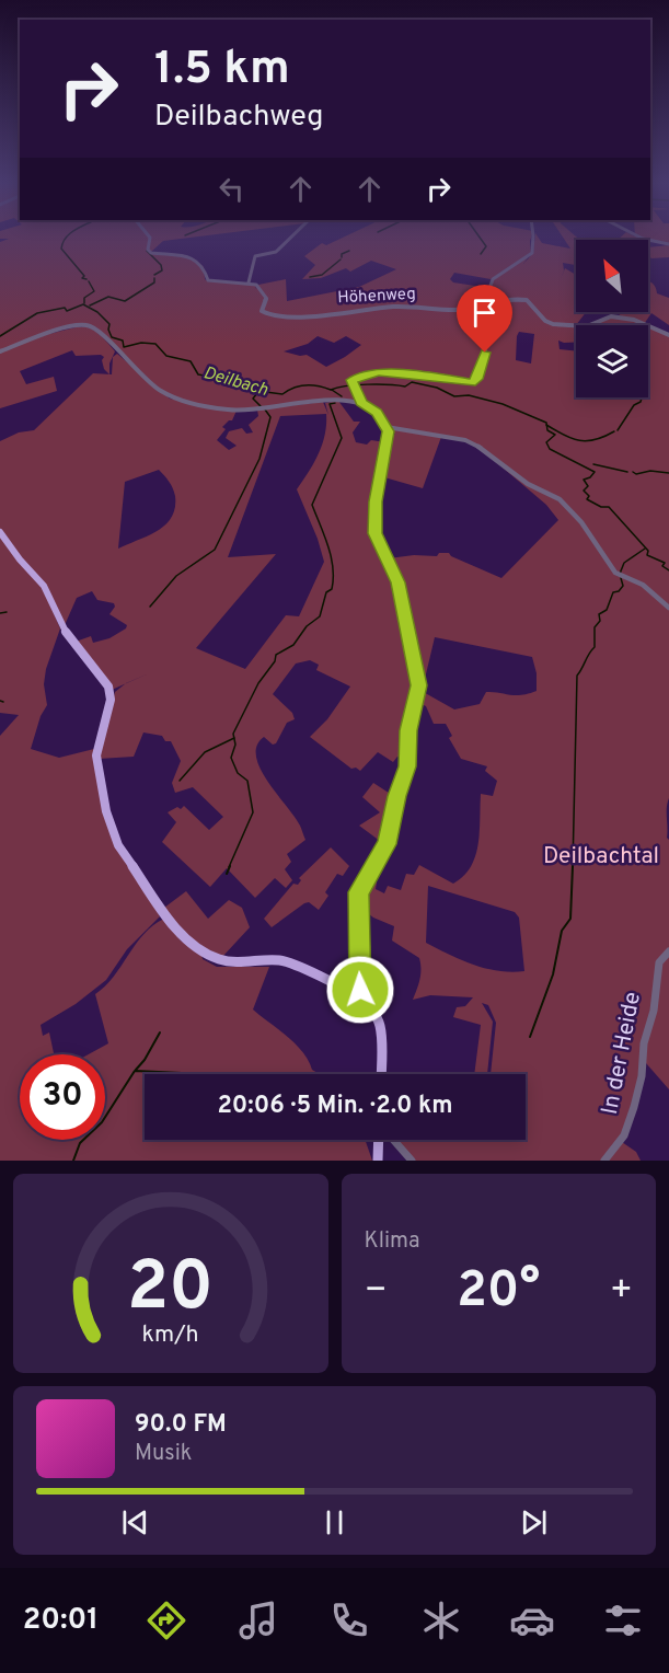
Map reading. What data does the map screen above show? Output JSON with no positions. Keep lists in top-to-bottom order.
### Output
{
  "streets": {
    "street": ["Höhenweg", "In der Heide"]
  },
  "water": ["Deilbach"],
  "parks": ["Deilbachtal"],
  "north": "top left",
  "page": {
    "turn": ["1.5 km", "Deilbachweg"],
    "limit": "30",
    "trip": "20:06 · 5 Min. · 2.0 km",
    "tile": "Klima",
    "heat": ["−", "20°", "+"],
    "song": ["90.0 FM", "Musik"],
    "tabs": "20:01",
    "gauge": ["20", "km/h"]
  }
}
